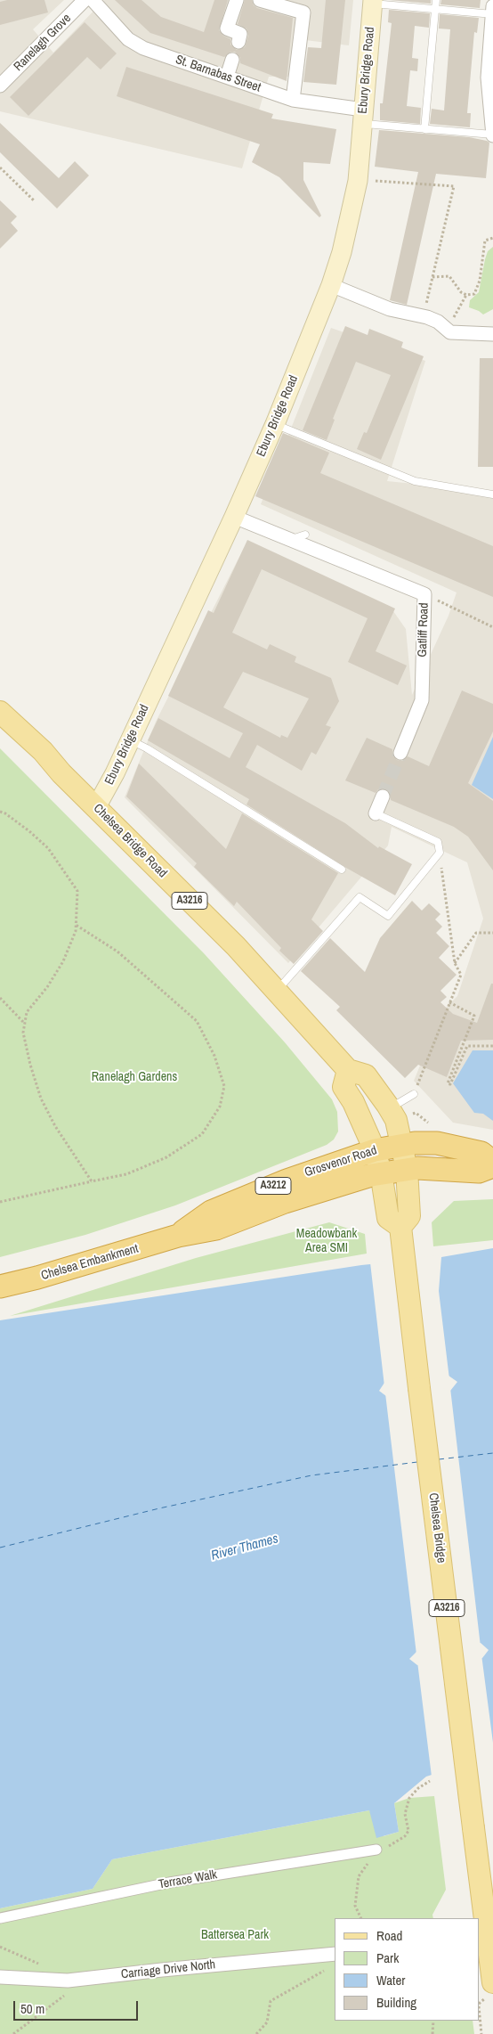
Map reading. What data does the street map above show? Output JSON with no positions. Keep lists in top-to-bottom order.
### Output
{
  "streets": {
    "highway": ["Grosvenor Road", "A3212", "Chelsea Embankment"],
    "main road": [
      "Ebury Bridge Road",
      "Chelsea Bridge Road",
      "A3216",
      "Chelsea Bridge"
    ],
    "street": [
      "Ranelagh Grove",
      "St. Barnabas Street",
      "Gatliff Road",
      "Terrace Walk",
      "Carriage Drive North"
    ]
  },
  "crossings": [
    ["Ebury Bridge Road", "St. Barnabas Street"],
    ["Ebury Bridge Road", "Gatliff Road"],
    ["Ebury Bridge Road", "Chelsea Bridge Road"],
    ["Chelsea Bridge Road", "A3216"],
    ["Chelsea Bridge Road", "Grosvenor Road"],
    ["A3216", "Grosvenor Road"],
    ["A3216", "Chelsea Bridge"],
    ["Grosvenor Road", "Chelsea Embankment"]
  ],
  "water": ["River Thames"],
  "parks": ["Ranelagh Gardens", "Meadowbank Area SMI", "Battersea Park"],
  "legend": [
    "Road",
    "Park",
    "Water",
    "Building"
  ],
  "scale_bar": "50 m"
}
